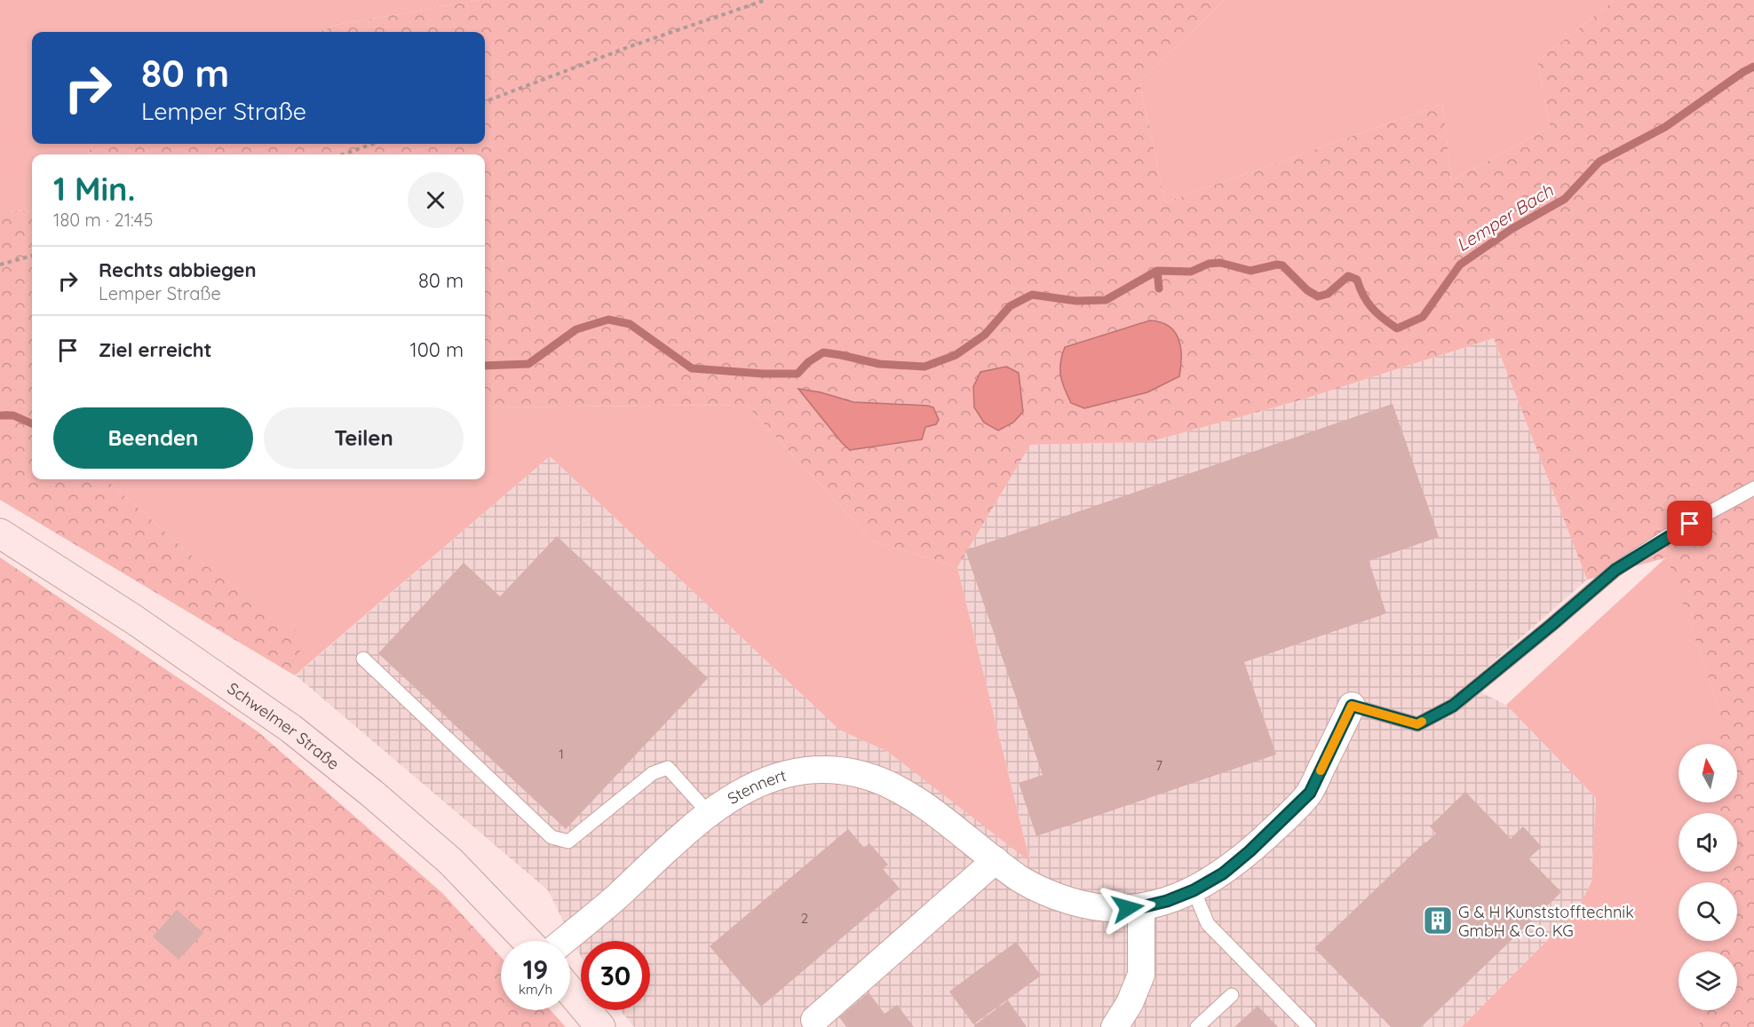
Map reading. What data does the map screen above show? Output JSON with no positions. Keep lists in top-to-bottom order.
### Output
{
  "streets": {
    "main road": ["Schwelmer Straße"],
    "street": ["Stennert"]
  },
  "water": ["Lemper Bach"],
  "places": {
    "building": ["G & H Kunststofftechnik GmbH & Co. KG"]
  },
  "house_numbers": ["1", "7", "2"],
  "north": "top",
  "page": {
    "turn": ["80 m", "Lemper Straße"],
    "heading": ["1 Min.", "180 m · 21:45"],
    "list": [
      {
        "name": "Rechts abbiegen",
        "note": "Lemper Straße",
        "value": "80 m"
      },
      {
        "name": "Ziel erreicht",
        "value": "100 m"
      }
    ],
    "buttons": ["Beenden", "Teilen"],
    "speed": "19 km/h",
    "limit": "30"
  }
}
